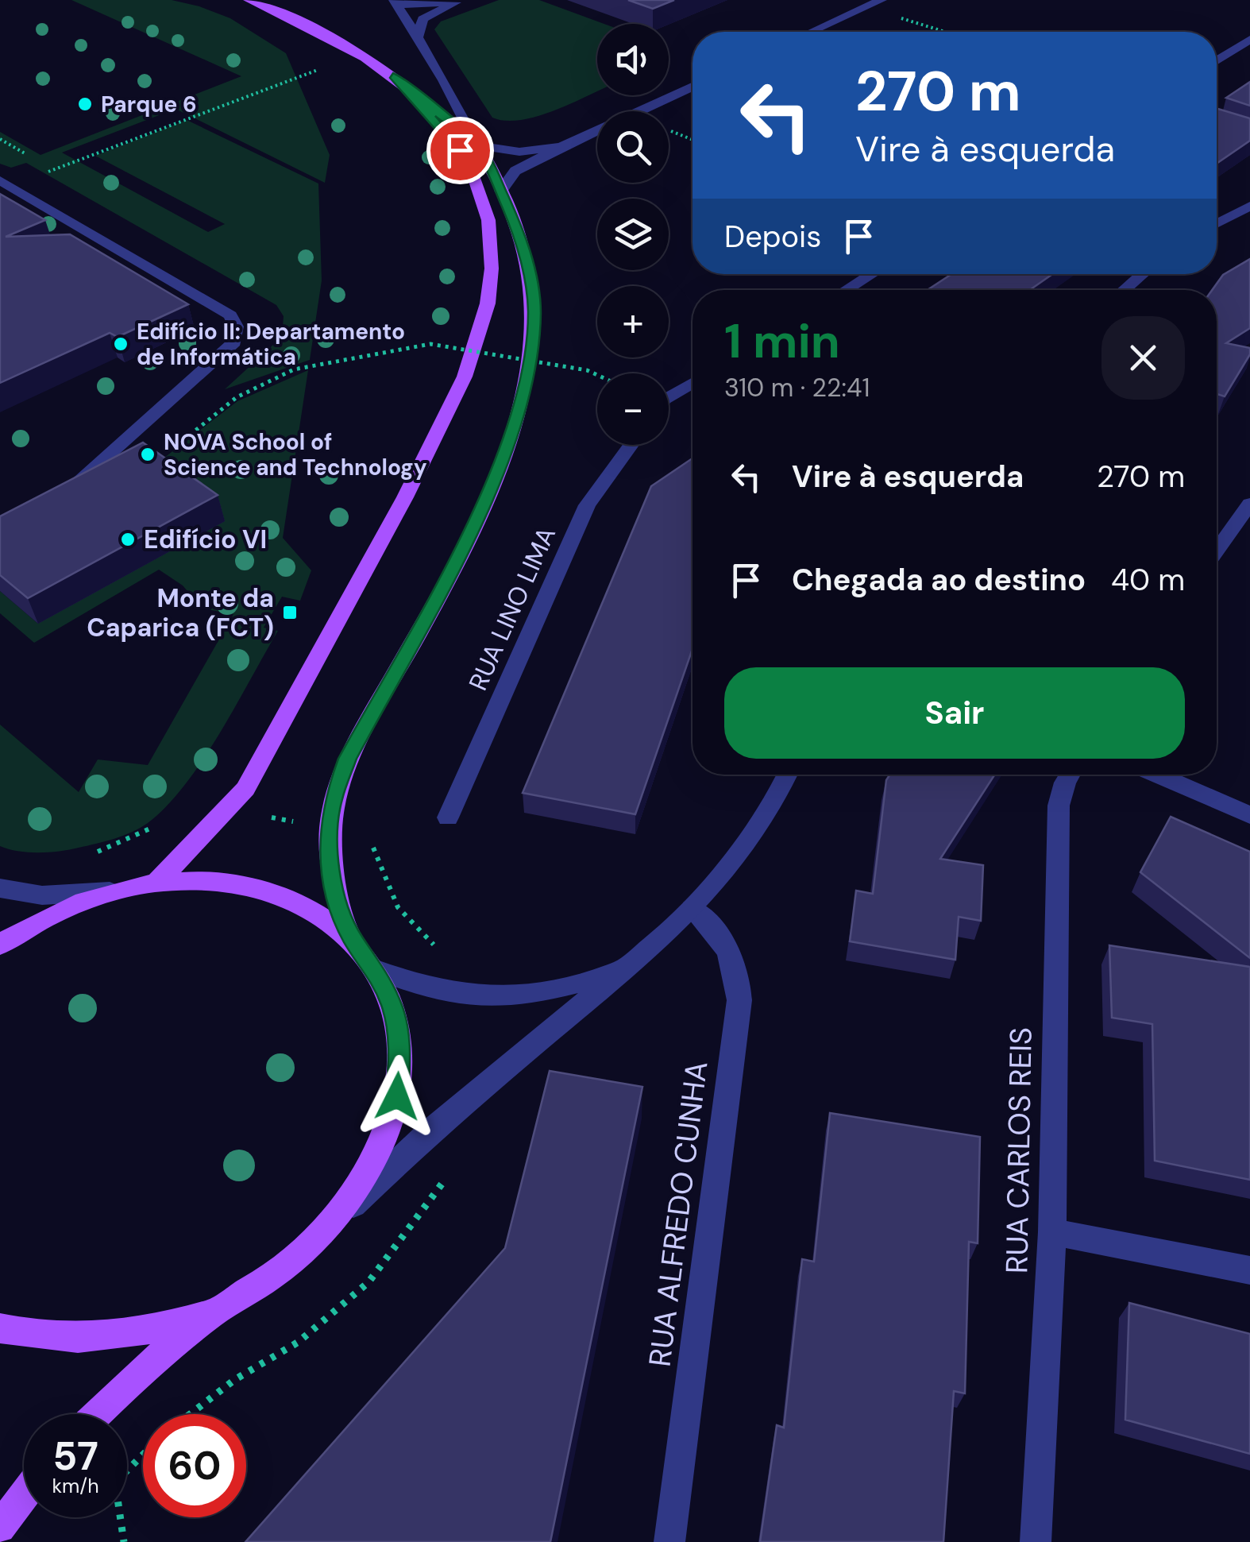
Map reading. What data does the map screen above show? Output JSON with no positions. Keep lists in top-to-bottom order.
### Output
{
  "streets": {
    "street": ["RUA LINO LIMA", "RUA CARLOS REIS", "RUA ALFREDO CUNHA"]
  },
  "places": {
    "other": [
      "Parque 6",
      "Edifício II: Departamento de Informática",
      "NOVA School of Science and Technology",
      "Edifício VI"
    ],
    "transit": ["Monte da Caparica (FCT)"]
  },
  "page": {
    "map_buttons": ["+", "−"],
    "turn": ["270 m", "Vire à esquerda"],
    "then": "Depois",
    "heading": ["1 min", "310 m · 22:41"],
    "list": [
      {
        "name": "Vire à esquerda",
        "value": "270 m"
      },
      {
        "name": "Chegada ao destino",
        "value": "40 m"
      }
    ],
    "buttons": "Sair",
    "speed": "57 km/h",
    "limit": "60"
  }
}
